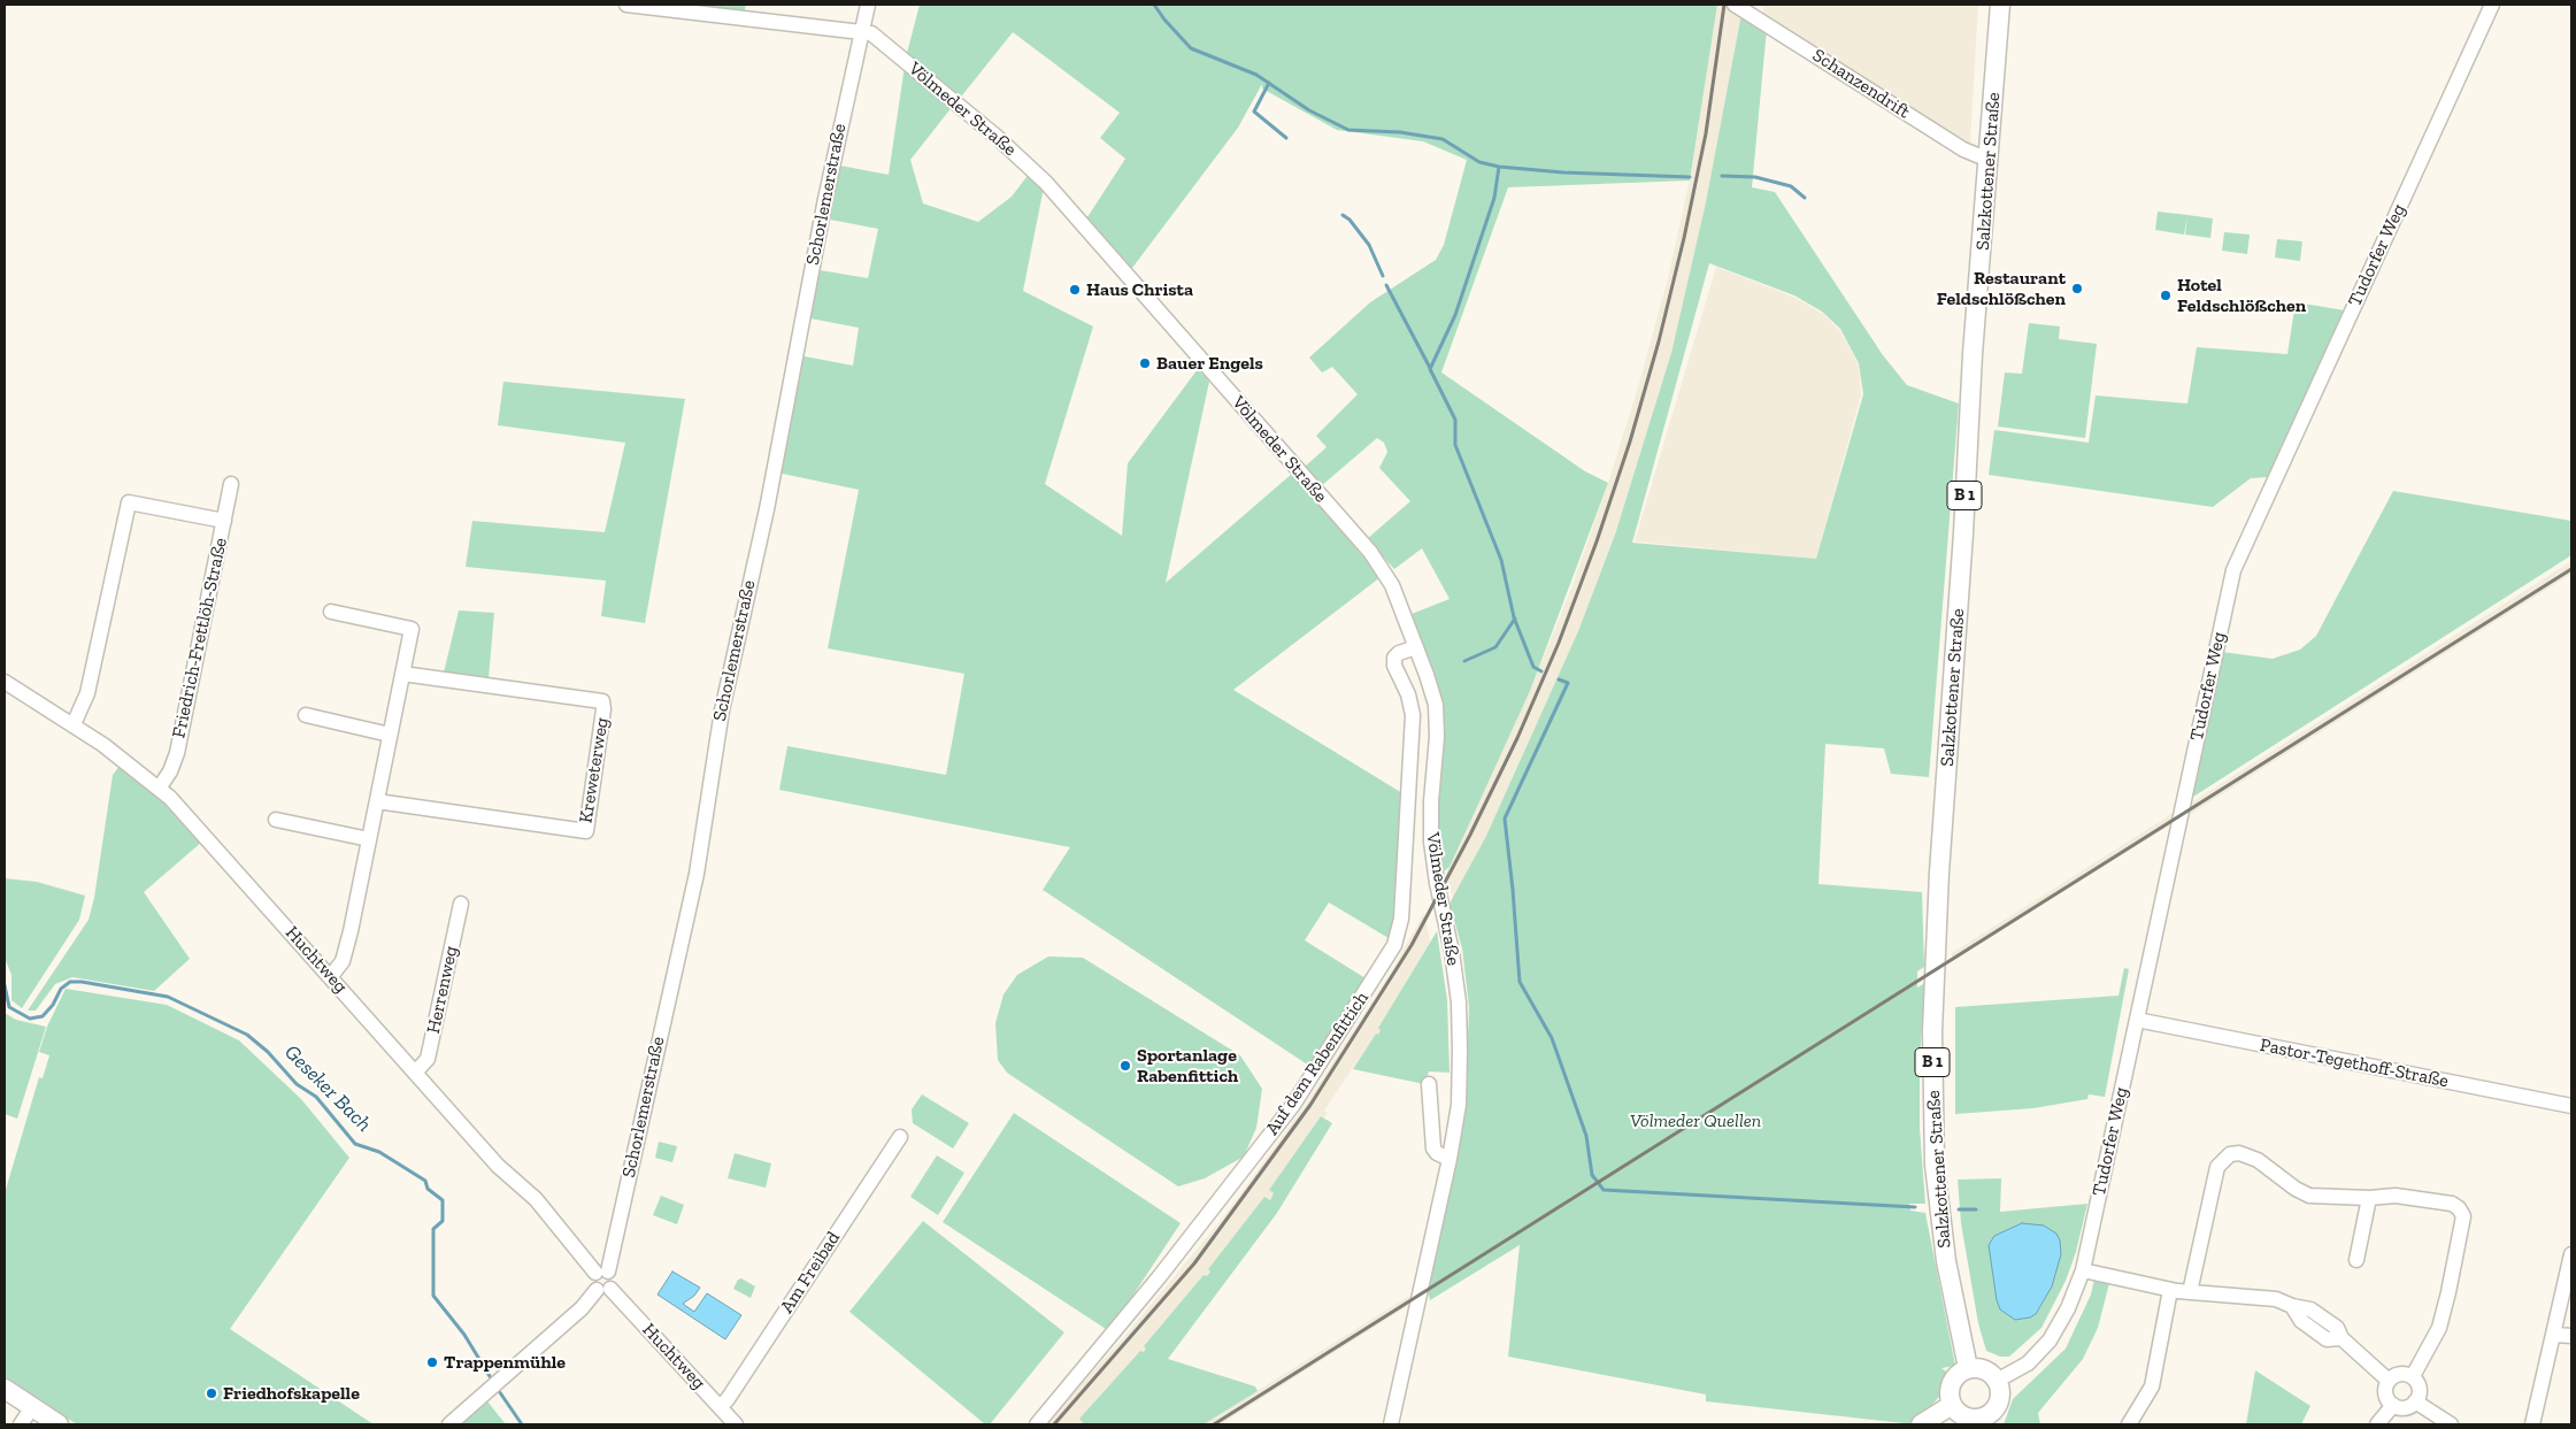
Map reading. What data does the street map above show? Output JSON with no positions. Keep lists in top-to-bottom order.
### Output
{
  "streets": {
    "main road": ["Salzkottener Straße", "B 1"],
    "street": [
      "Schanzendrift",
      "Völmeder Straße",
      "Schorlemerstraße",
      "Tudorfer Weg",
      "Friedrich-Frettlöh-Straße",
      "Kreweterweg",
      "Huchtweg",
      "Herrenweg",
      "Auf dem Rabenfittich",
      "Pastor-Tegethoff-Straße",
      "Am Freibad"
    ]
  },
  "crossings": [
    ["Schanzendrift", "Salzkottener Straße"],
    ["Völmeder Straße", "Schorlemerstraße"],
    ["Völmeder Straße", "Auf dem Rabenfittich"],
    ["Salzkottener Straße", "Tudorfer Weg"],
    ["Schorlemerstraße", "Huchtweg"],
    ["Tudorfer Weg", "Pastor-Tegethoff-Straße"],
    ["Friedrich-Frettlöh-Straße", "Huchtweg"],
    ["Huchtweg", "Herrenweg"],
    ["Huchtweg", "Am Freibad"]
  ],
  "water": ["Geseker Bach"],
  "parks": ["Völmeder Quellen"],
  "places": [
    "Restaurant Feldschlößchen",
    "Haus Christa",
    "Hotel Feldschlößchen",
    "Bauer Engels",
    "Sportanlage Rabenfittich",
    "Trappenmühle",
    "Friedhofskapelle"
  ]
}
